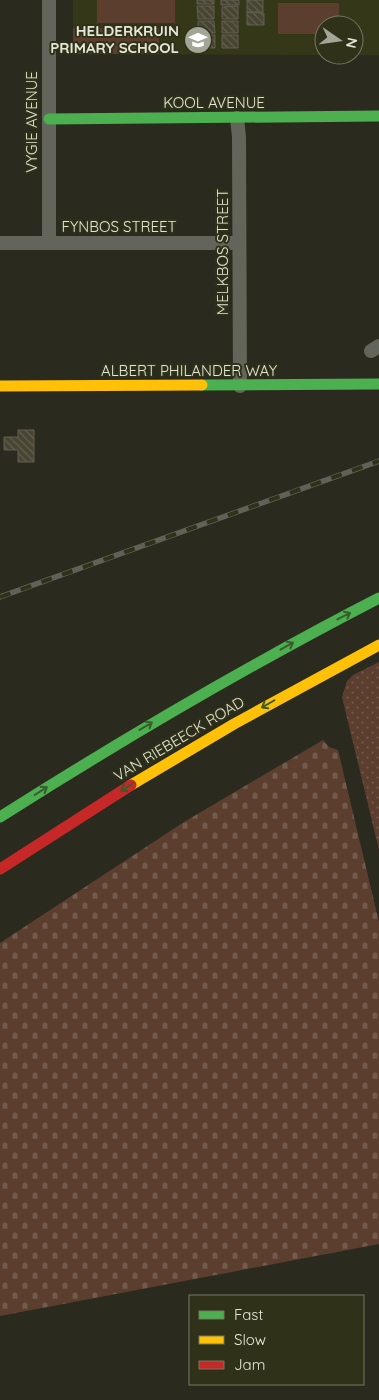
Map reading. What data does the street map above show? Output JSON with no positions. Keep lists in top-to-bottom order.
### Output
{
  "streets": {
    "main road": ["KOOL AVENUE", "ALBERT PHILANDER WAY", "VAN RIEBEECK ROAD"],
    "street": ["VYGIE AVENUE", "FYNBOS STREET", "MELKBOS STREET"]
  },
  "crossings": [
    ["KOOL AVENUE", "VYGIE AVENUE"],
    ["KOOL AVENUE", "MELKBOS STREET"],
    ["VYGIE AVENUE", "FYNBOS STREET"],
    ["FYNBOS STREET", "MELKBOS STREET"],
    ["MELKBOS STREET", "ALBERT PHILANDER WAY"]
  ],
  "places": {
    "school or university": ["HELDERKRUIN PRIMARY SCHOOL"]
  },
  "legend": ["Fast", "Slow", "Jam"],
  "north": "right"
}
